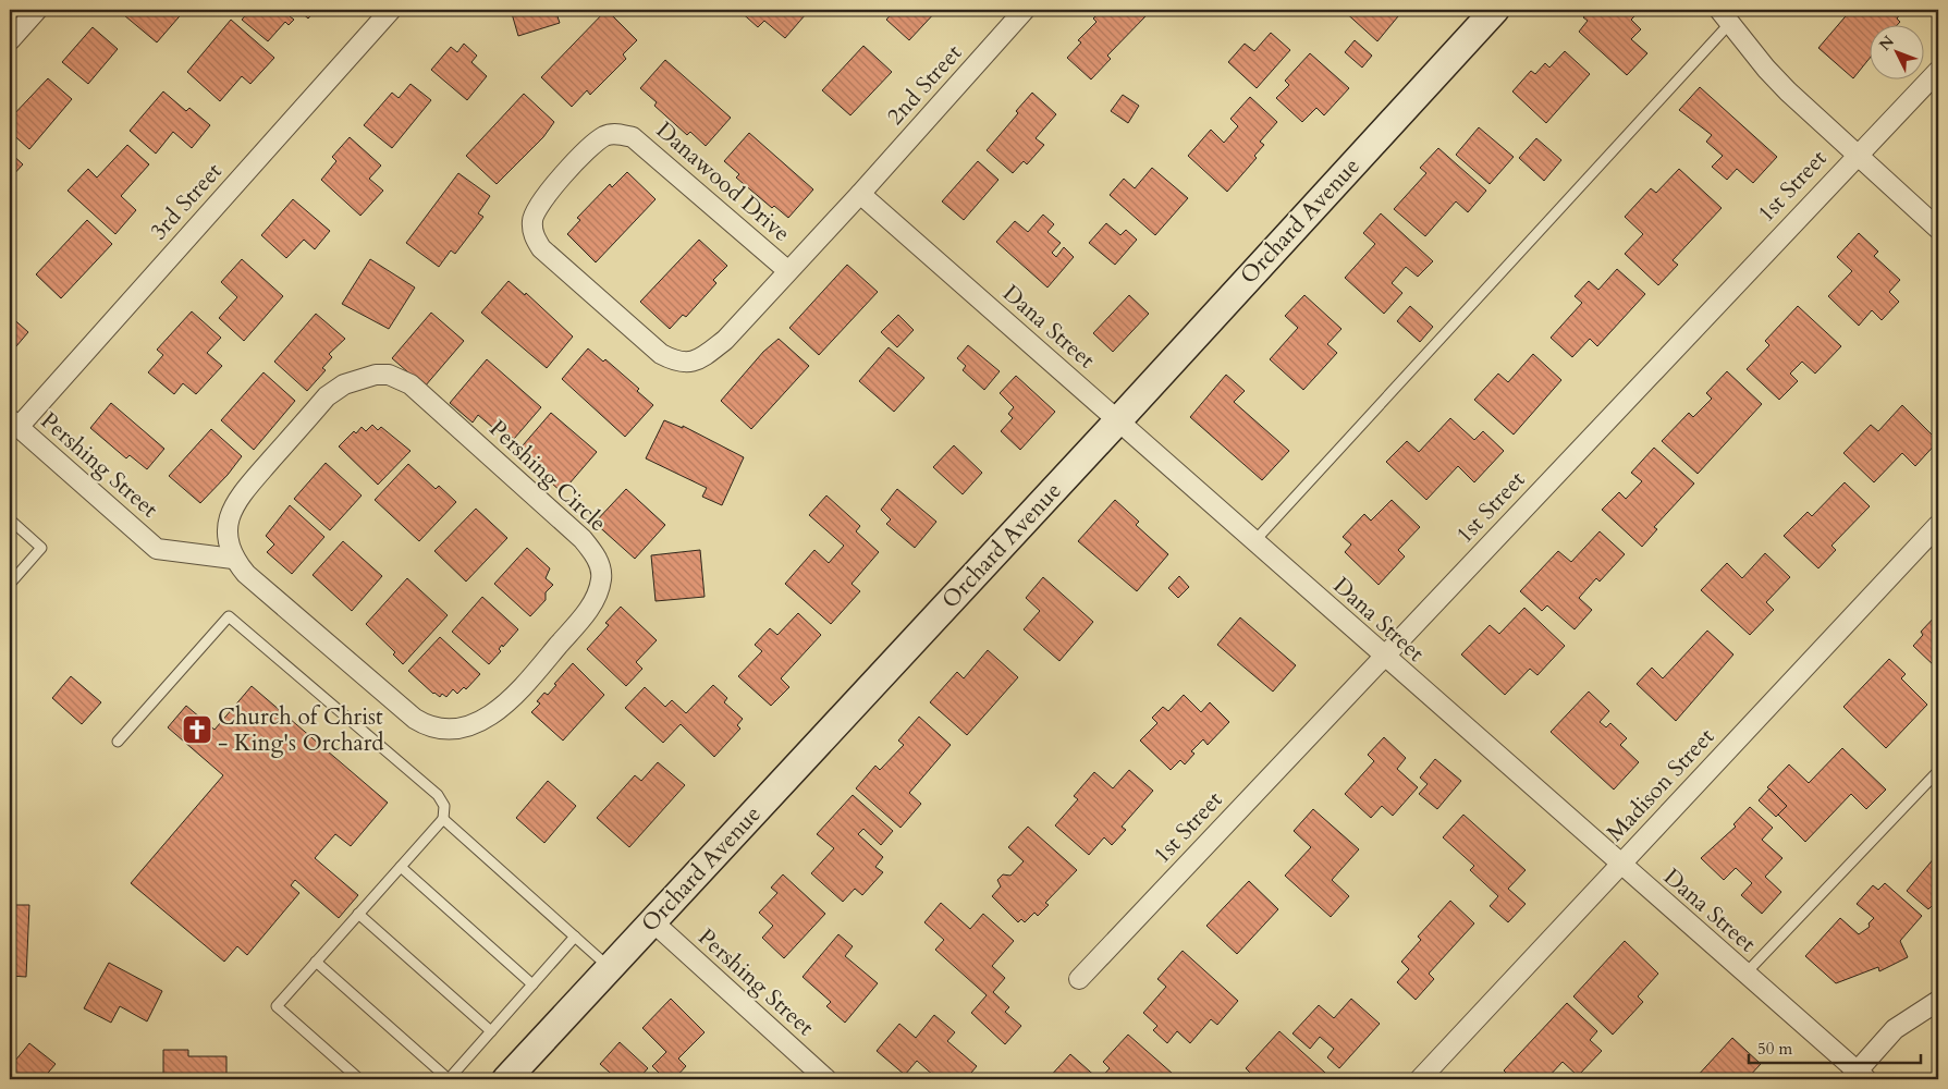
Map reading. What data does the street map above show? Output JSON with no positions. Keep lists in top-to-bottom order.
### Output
{
  "streets": {
    "street": [
      "2nd Street",
      "Danawood Drive",
      "1st Street",
      "3rd Street",
      "Orchard Avenue",
      "Dana Street",
      "Pershing Street",
      "Pershing Circle",
      "Madison Street"
    ]
  },
  "crossings": [
    ["2nd Street", "Danawood Drive"],
    ["2nd Street", "Dana Street"],
    ["Danawood Drive", "Dana Street"],
    ["1st Street", "Dana Street"],
    ["3rd Street", "Pershing Street"],
    ["Orchard Avenue", "Dana Street"],
    ["Orchard Avenue", "Pershing Street"],
    ["Dana Street", "Madison Street"],
    ["Pershing Street", "Pershing Circle"]
  ],
  "places": {
    "church": ["Church of Christ - King's Orchard"]
  },
  "scale_bar": "50 m",
  "north": "top left"
}
